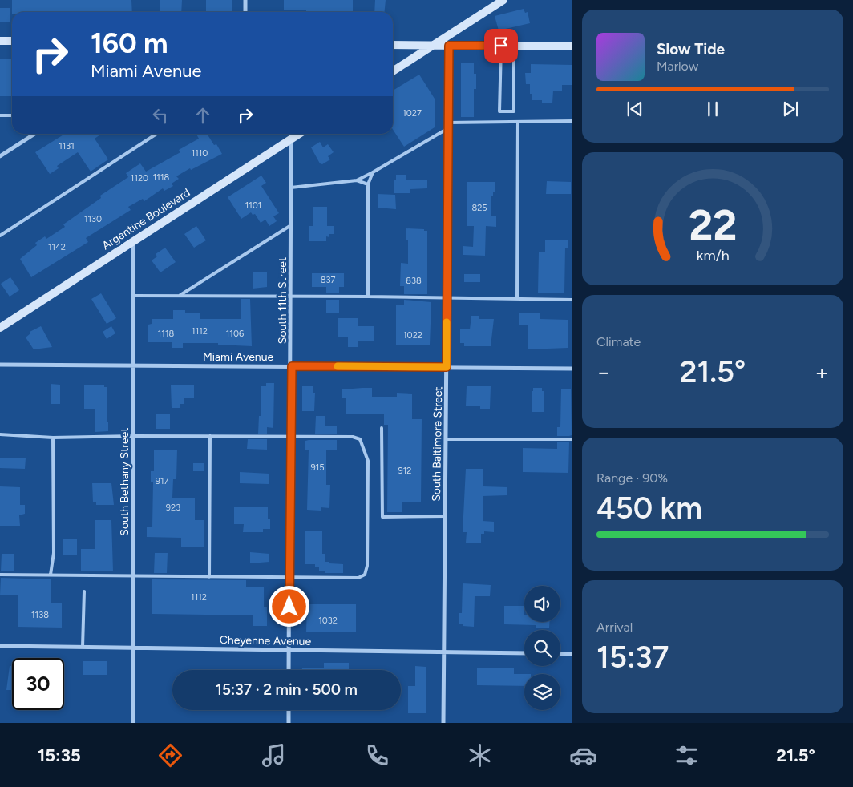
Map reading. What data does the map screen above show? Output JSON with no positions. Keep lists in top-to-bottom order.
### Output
{
  "streets": {
    "street": [
      "Argentine Boulevard",
      "South 11th Street",
      "Miami Avenue",
      "South Baltimore Street",
      "South Bethany Street",
      "Cheyenne Avenue"
    ]
  },
  "crossings": [
    ["Argentine Boulevard", "South 11th Street"],
    ["Argentine Boulevard", "South Bethany Street"],
    ["South 11th Street", "Miami Avenue"],
    ["South 11th Street", "Cheyenne Avenue"],
    ["Miami Avenue", "South Baltimore Street"],
    ["Miami Avenue", "South Bethany Street"],
    ["South Baltimore Street", "Cheyenne Avenue"],
    ["South Bethany Street", "Cheyenne Avenue"]
  ],
  "house_numbers": [
    "1027",
    "1131",
    "1110",
    "1118",
    "1120",
    "1101",
    "825",
    "1130",
    "1142",
    "837",
    "838",
    "1112",
    "1118",
    "1106",
    "1022",
    "915",
    "912",
    "917",
    "923",
    "1112",
    "1138",
    "1032"
  ],
  "page": {
    "turn": ["160 m", "Miami Avenue"],
    "song": ["Slow Tide", "Marlow"],
    "tile": [
      "Climate",
      ["Range · 90%", "450 km"],
      ["Arrival", "15:37"]
    ],
    "heat": ["−", "21.5°", "+"],
    "limit": "30",
    "trip": "15:37 · 2 min · 500 m",
    "tabs": ["15:35", "21.5°"],
    "gauge": ["22", "km/h"]
  }
}
